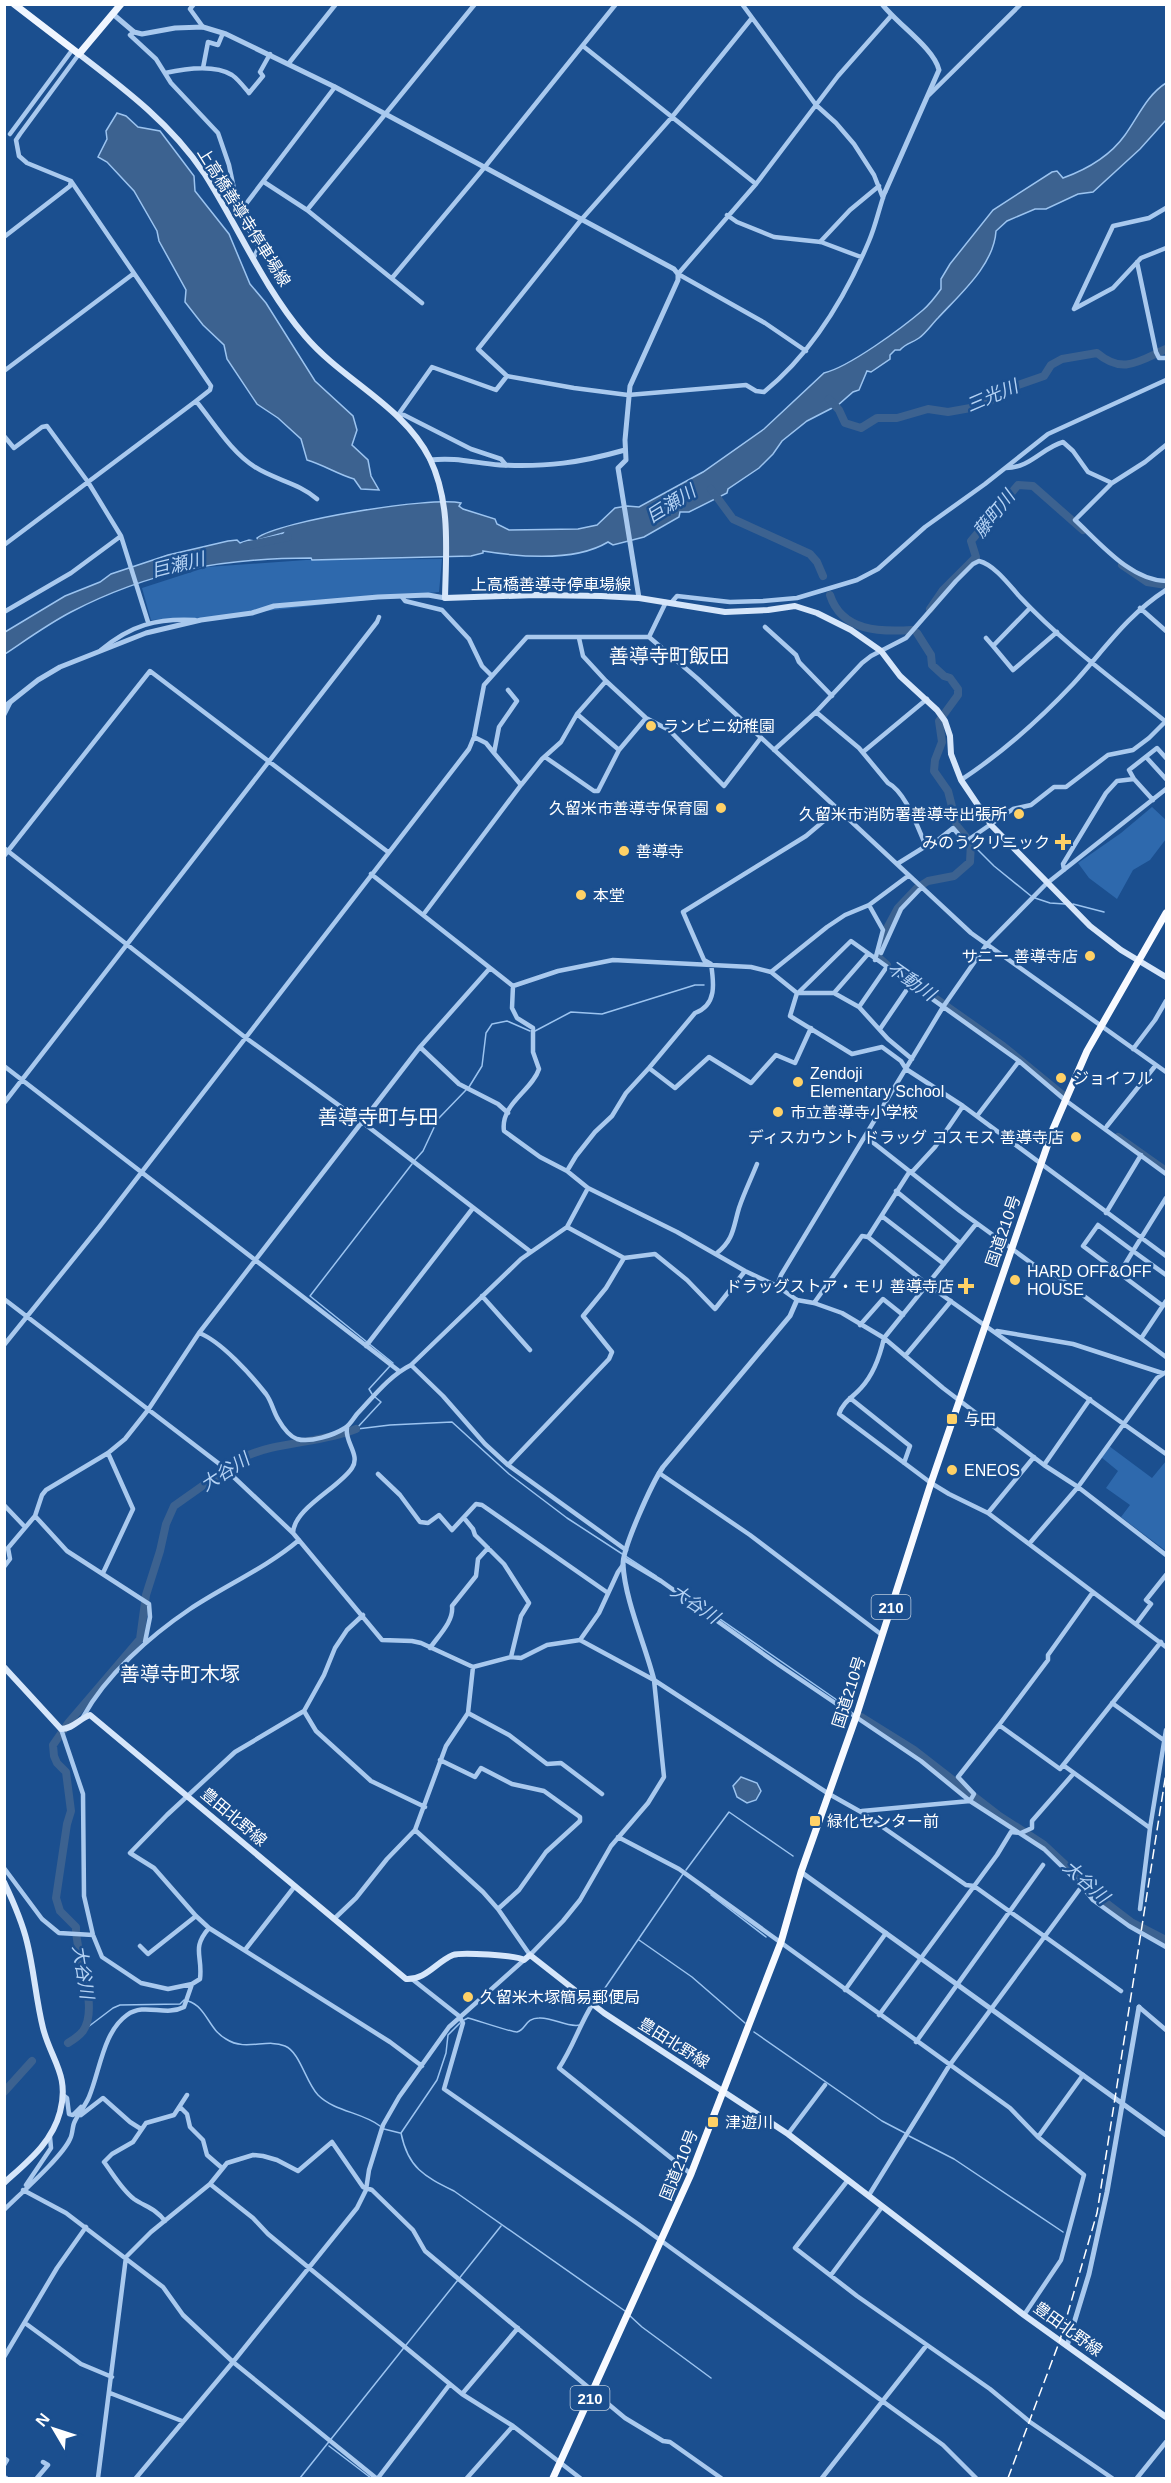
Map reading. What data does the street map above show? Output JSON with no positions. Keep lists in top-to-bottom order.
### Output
{
  "streets": {
    "highway": ["国道210号", "210"],
    "main road": ["上高橋善導寺停車場線", "豊田北野線"]
  },
  "crossings": [
    ["上高橋善導寺停車場線", "国道210号"],
    ["国道210号", "豊田北野線"]
  ],
  "districts": ["善導寺町飯田", "善導寺町与田", "善導寺町木塚"],
  "water": [
    "三光川",
    "巨瀬川",
    "藤町川",
    "不動川",
    "大谷川"
  ],
  "places": {
    "other": [
      "ランビニ幼稚園",
      "久留米市善導寺保育園",
      "久留米市消防署善導寺出張所",
      "善導寺",
      "本堂",
      "サニー 善導寺店",
      "ジョイフル",
      "Zendoji Elementary School",
      "市立善導寺小学校",
      "ディスカウント ドラッグ コスモス 善導寺店",
      "HARD OFF&OFF HOUSE",
      "ENEOS",
      "久留米木塚簡易郵便局"
    ],
    "health": ["みのうクリニック", "ドラッグストア・モリ 善導寺店"],
    "transit": ["与田", "緑化センター前", "津遊川"]
  },
  "north": "top left"
}
